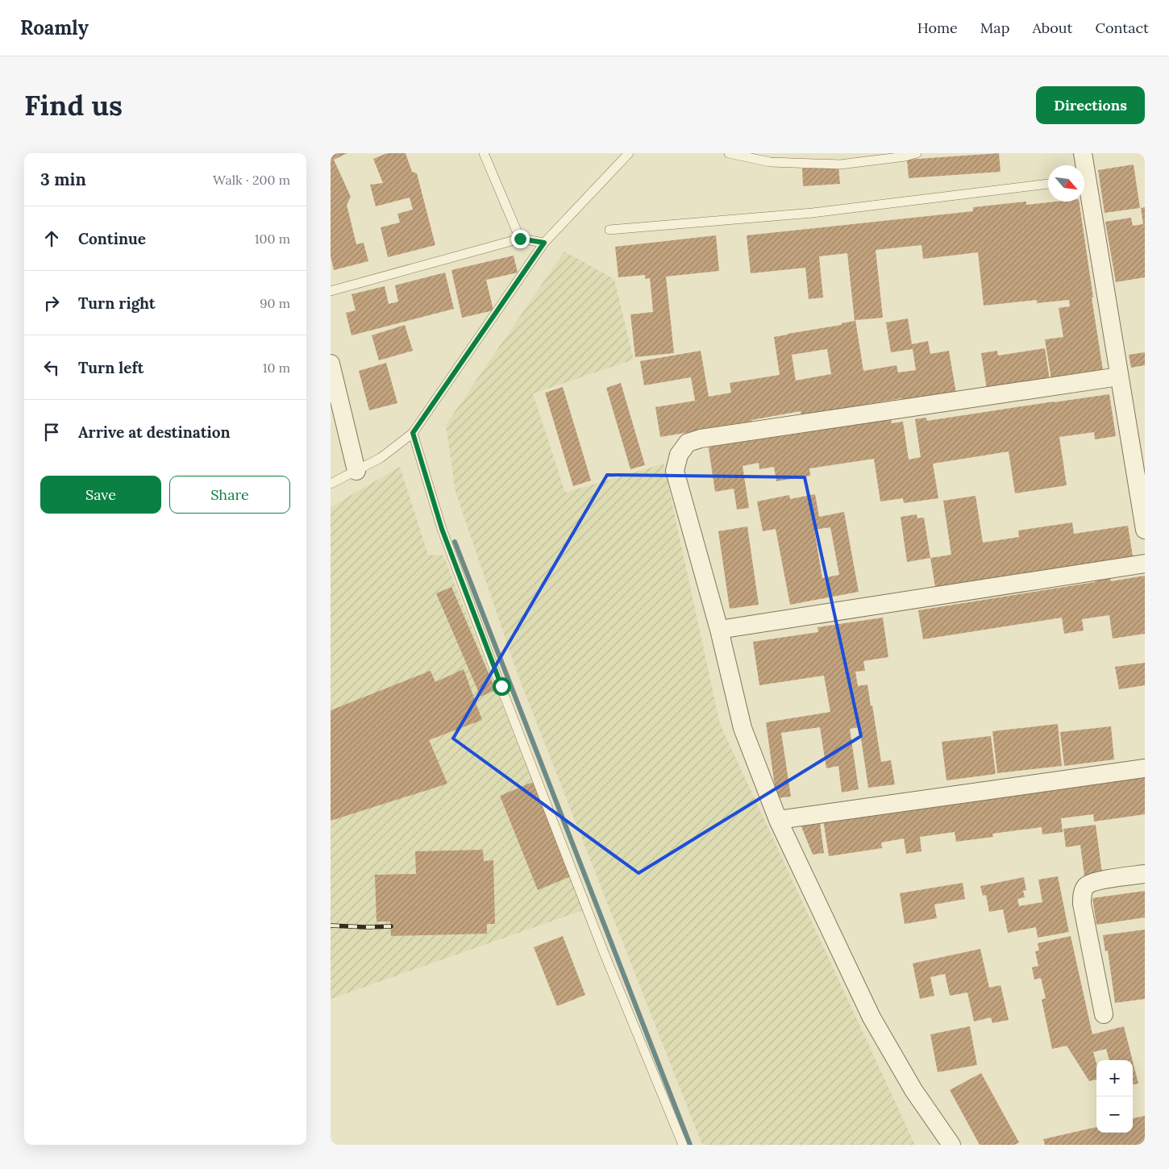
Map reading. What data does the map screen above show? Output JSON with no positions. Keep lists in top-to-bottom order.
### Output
{
  "north": "bottom right",
  "page": {
    "header": "Roamly",
    "nav": [
      "Home",
      "Map",
      "About",
      "Contact"
    ],
    "buttons": [
      "Directions",
      ["Save", "Share"]
    ],
    "title": "Find us",
    "heading": ["3 min", "Walk · 200 m"],
    "list": [
      ["Continue", "100 m"],
      ["Turn right", "90 m"],
      ["Turn left", "10 m"],
      "Arrive at destination"
    ],
    "map_buttons": ["+", "−"]
  }
}
